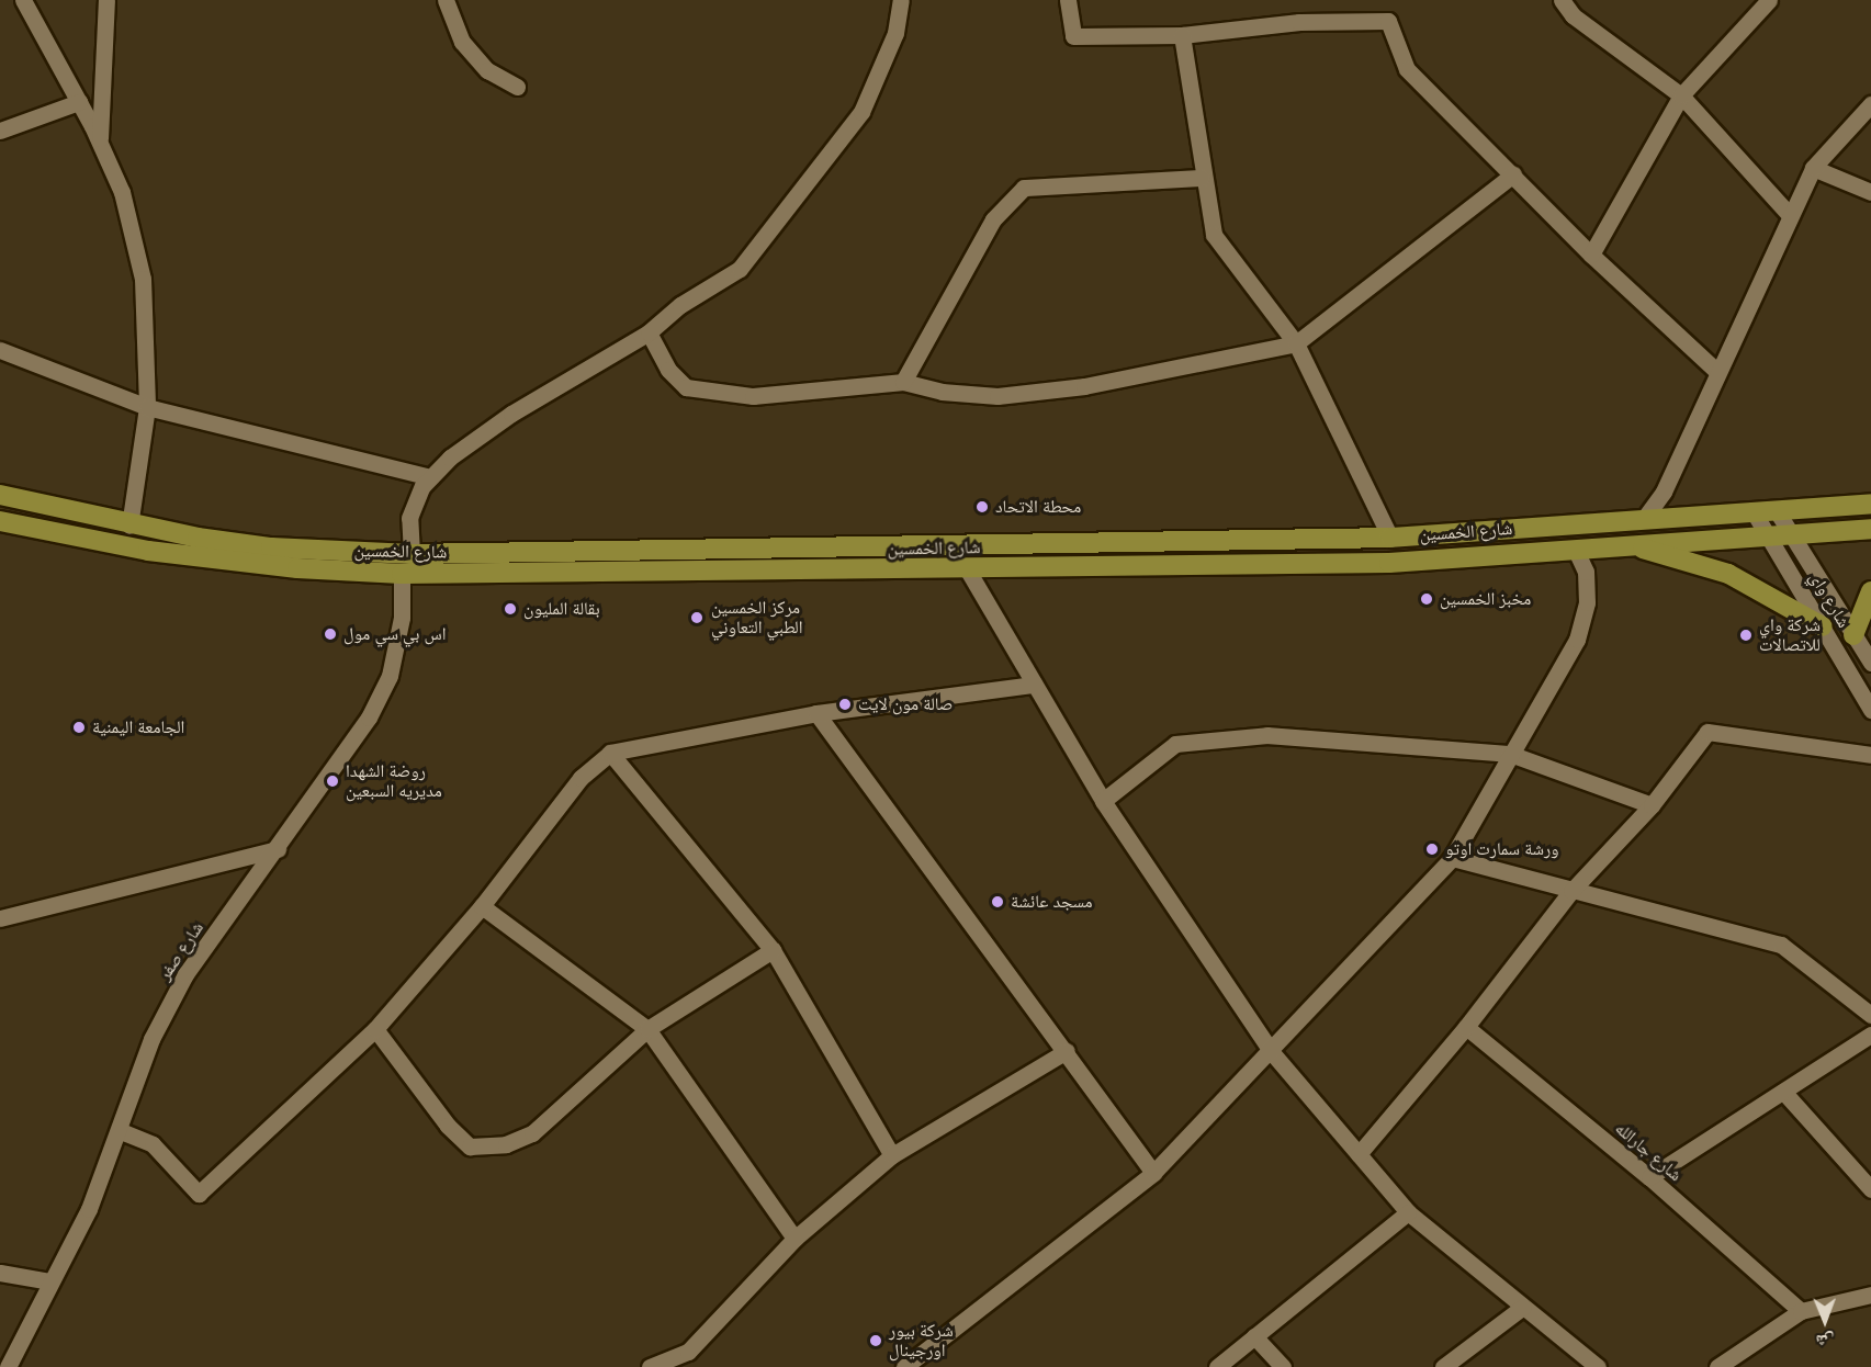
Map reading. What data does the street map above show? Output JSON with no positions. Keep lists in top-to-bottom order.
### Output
{
  "streets": {
    "main road": ["شارع الخمسين"],
    "street": ["شارع واي", "شارع صفر", "شارع جارالله"]
  },
  "crossings": [
    ["شارع الخمسين", "شارع واي"],
    ["شارع الخمسين", "شارع صفر"]
  ],
  "places": [
    "محطة الاتحاد",
    "مخبز الخمسين",
    "بقالة المليون",
    "مركز الخمسين الطبي التعاوني",
    "اس بي سي مول",
    "شركة واي للاتصالات",
    "صالة مون لايت",
    "الجامعة اليمنية",
    "روضة الشهدا مديريه السبعين",
    "ورشة سمارت اوتو",
    "مسجد عائشة",
    "شركة بيور اورجينال"
  ],
  "north": "bottom"
}
